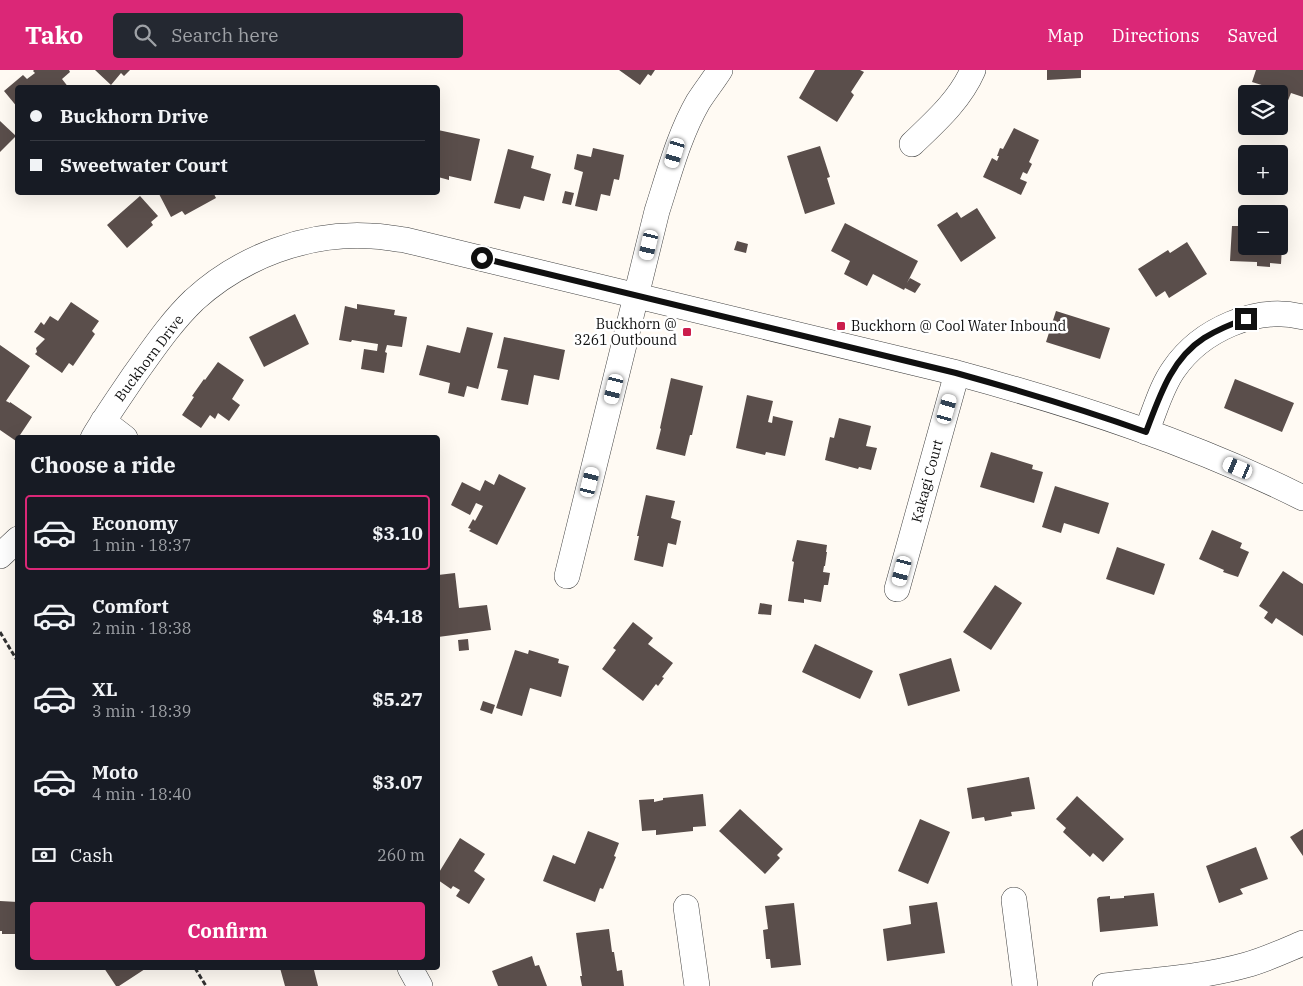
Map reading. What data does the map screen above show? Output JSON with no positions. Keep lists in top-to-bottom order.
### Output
{
  "streets": {
    "street": ["Buckhorn Drive", "Kakagi Court"]
  },
  "crossings": [
    ["Buckhorn Drive", "Kakagi Court"]
  ],
  "places": {
    "transit": ["Buckhorn @ Cool Water Inbound", "Buckhorn @ 3261 Outbound"]
  },
  "page": {
    "header": "Tako",
    "search": "Search here",
    "nav": ["Map", "Directions", "Saved"],
    "map_buttons": ["+", "−"],
    "banner": ["Buckhorn Drive", "Sweetwater Court"],
    "heading": "Choose a ride",
    "list": [
      {
        "name": "Economy",
        "note": "1 min · 18:37",
        "value": "$3.10"
      },
      {
        "name": "Comfort",
        "note": "2 min · 18:38",
        "value": "$4.18"
      },
      {
        "name": "XL",
        "note": "3 min · 18:39",
        "value": "$5.27"
      },
      {
        "name": "Moto",
        "note": "4 min · 18:40",
        "value": "$3.07"
      }
    ],
    "pay": ["Cash", "260 m"],
    "buttons": "Confirm"
  }
}
